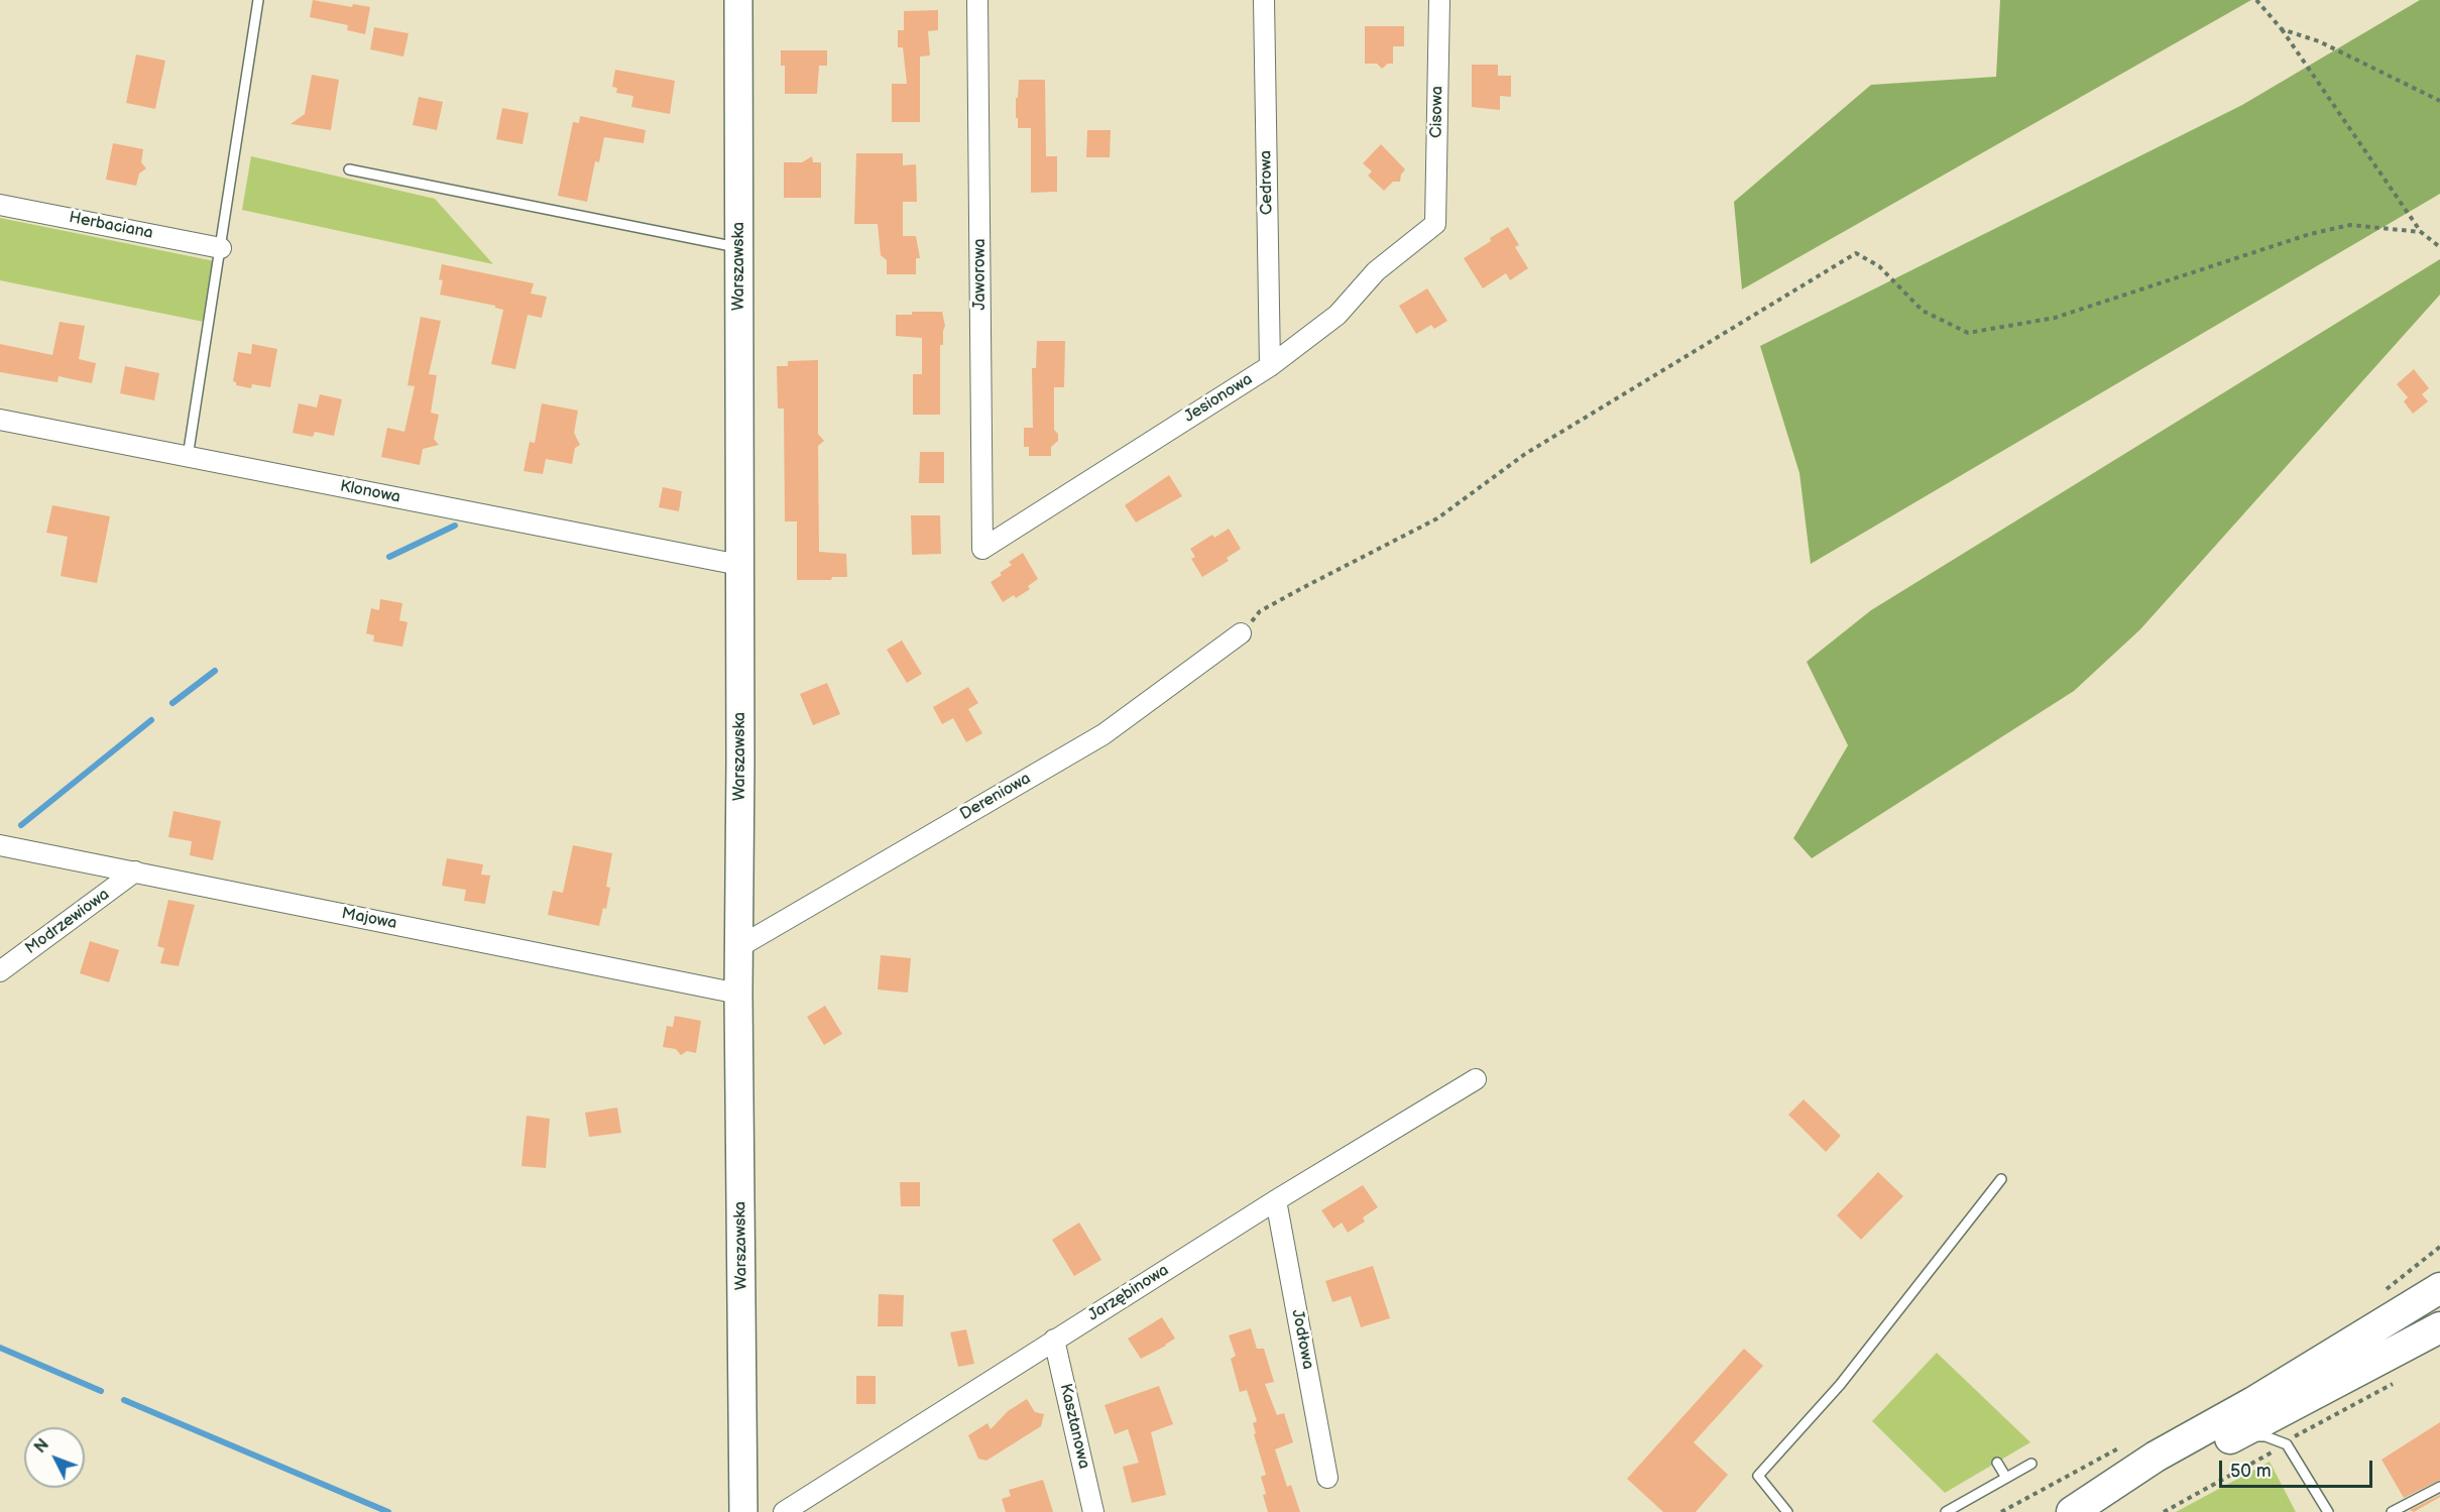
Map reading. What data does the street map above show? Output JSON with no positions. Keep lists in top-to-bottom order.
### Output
{
  "streets": {
    "street": [
      "Cisowa",
      "Cedrowa",
      "Herbaciana",
      "Warszawska",
      "Jaworowa",
      "Jesionowa",
      "Klonowa",
      "Dereniowa",
      "Majowa",
      "Modrzewiowa",
      "Jarzębinowa",
      "Jodłowa",
      "Kasztanowa"
    ]
  },
  "crossings": [
    ["Cisowa", "Jesionowa"],
    ["Cedrowa", "Jesionowa"],
    ["Warszawska", "Klonowa"],
    ["Warszawska", "Dereniowa"],
    ["Warszawska", "Majowa"],
    ["Jaworowa", "Jesionowa"],
    ["Majowa", "Modrzewiowa"],
    ["Jarzębinowa", "Jodłowa"],
    ["Jarzębinowa", "Kasztanowa"]
  ],
  "scale_bar": "50 m",
  "north": "top left"
}
